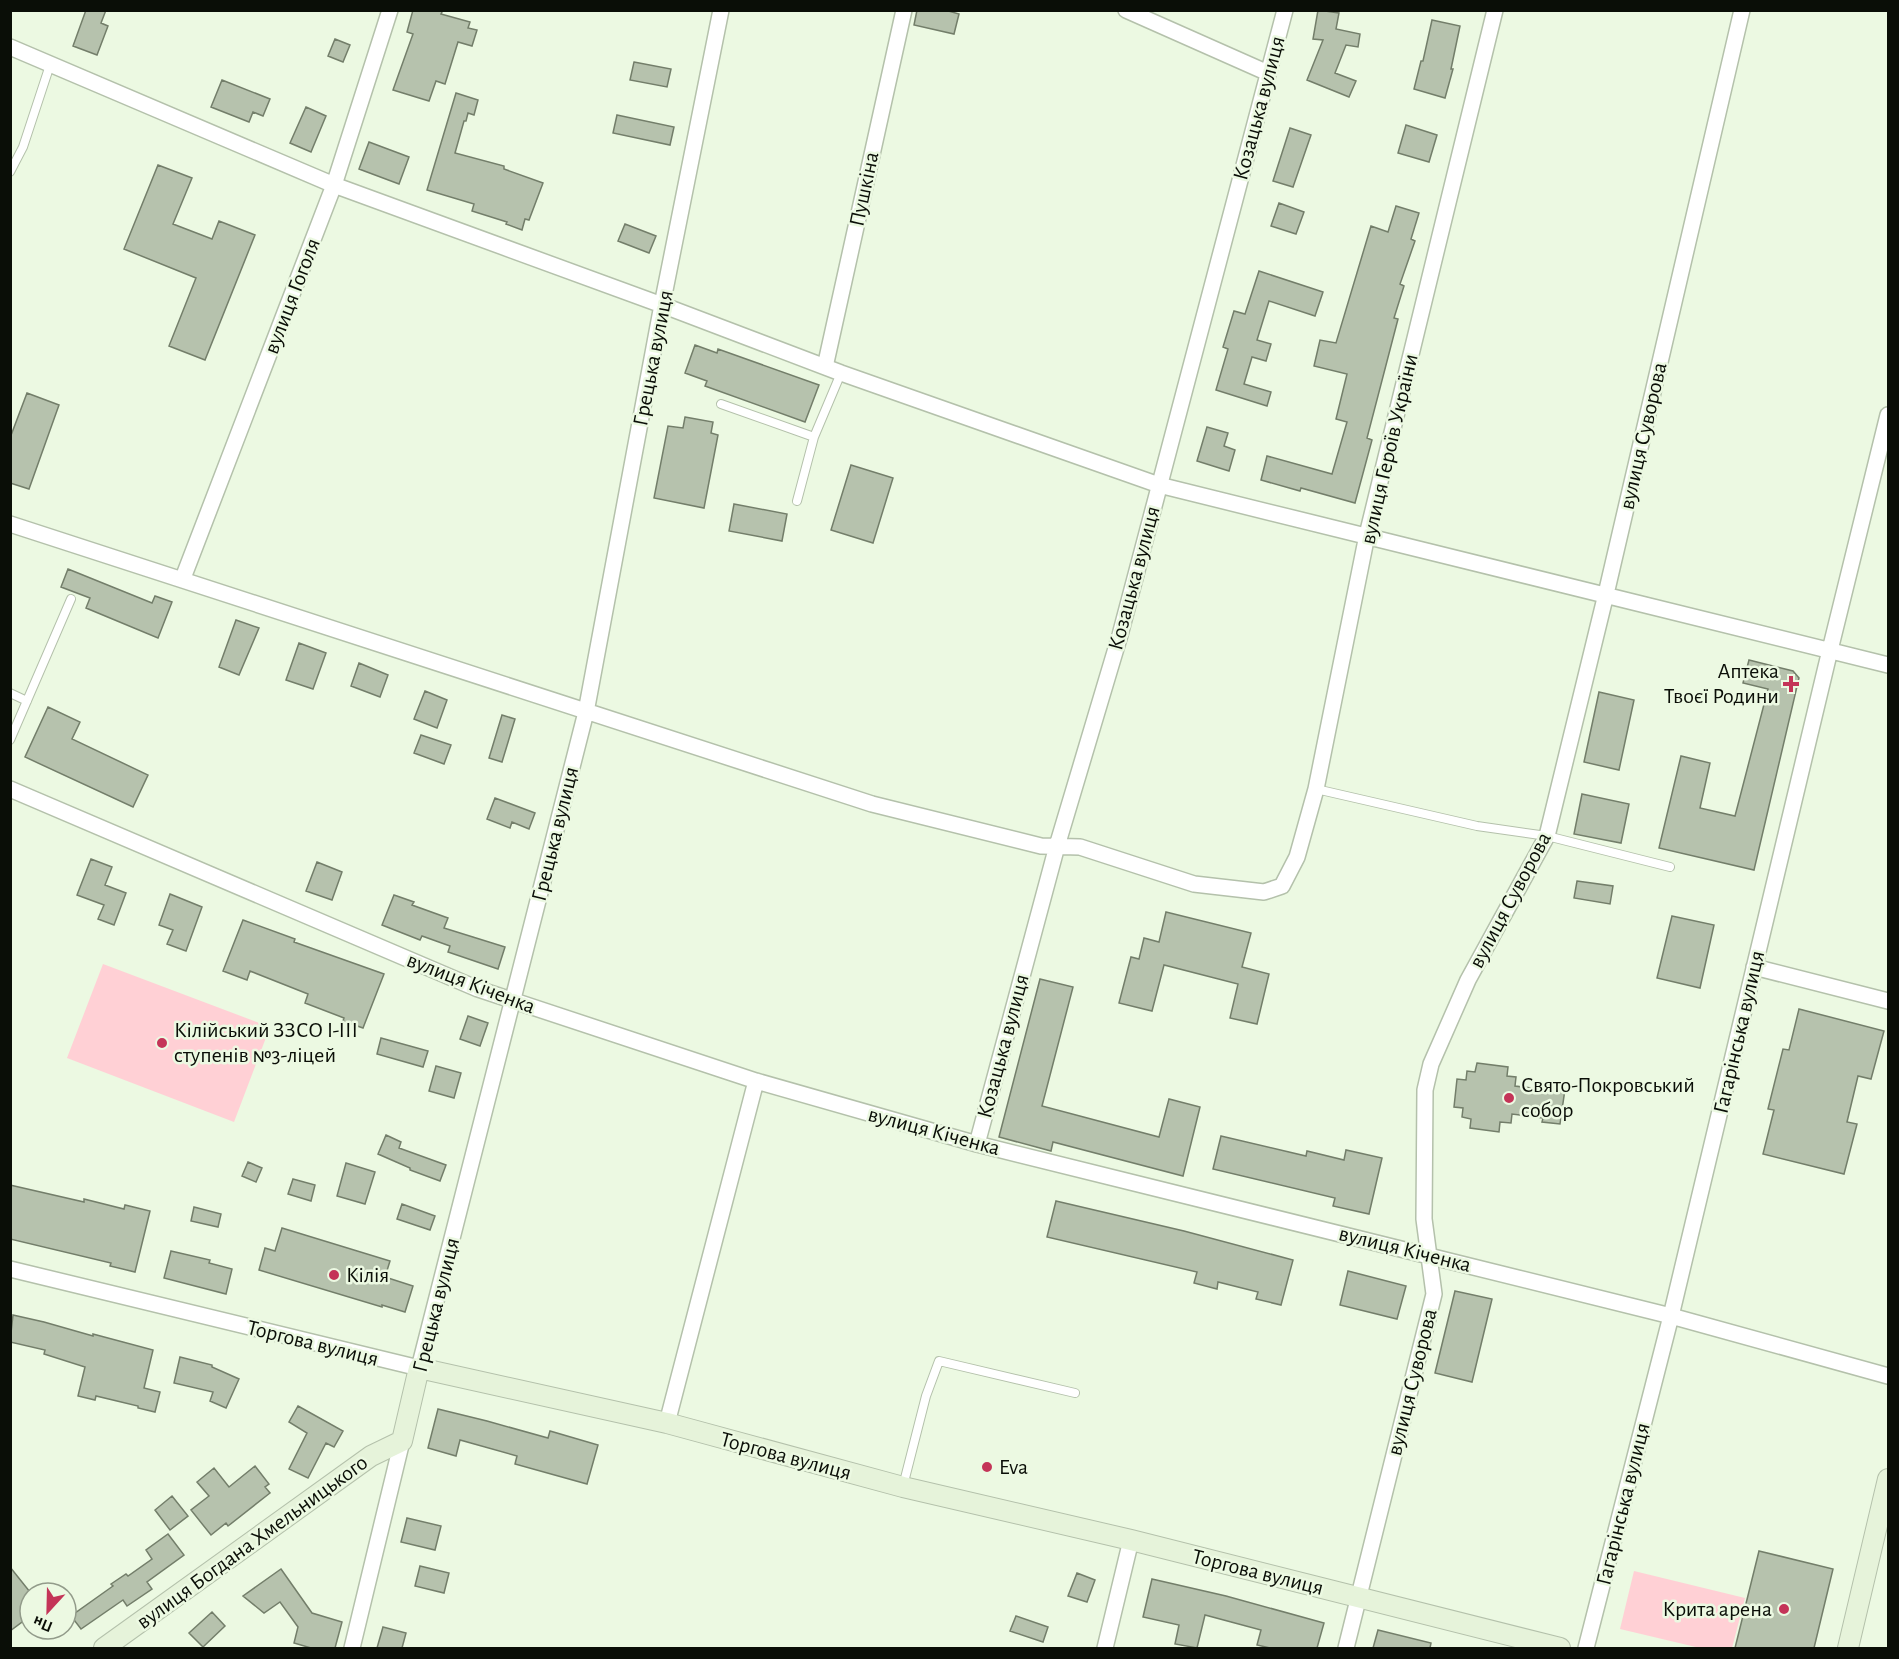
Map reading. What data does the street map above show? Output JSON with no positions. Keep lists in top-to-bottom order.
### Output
{
  "streets": {
    "main road": ["Грецька вулиця", "Торгова вулиця", "вулиця Богдана Хмельницького"],
    "street": [
      "Козацька вулиця",
      "Пушкіна",
      "вулиця Гоголя",
      "вулиця Суворова",
      "вулиця Героїв України",
      "вулиця Кіченка",
      "Гагарінська вулиця"
    ]
  },
  "crossings": [
    ["Козацька вулиця", "вулиця Героїв України"],
    ["Козацька вулиця", "вулиця Кіченка"],
    ["Грецька вулиця", "вулиця Кіченка"],
    ["Грецька вулиця", "Торгова вулиця"],
    ["Грецька вулиця", "вулиця Богдана Хмельницького"],
    ["вулиця Суворова", "вулиця Кіченка"],
    ["вулиця Суворова", "Торгова вулиця"],
    ["вулиця Кіченка", "Гагарінська вулиця"]
  ],
  "places": {
    "health": ["Аптека Твоєї Родини"],
    "other": [
      "Кілійський ЗЗСО І-ІІІ ступенів №3-ліцей",
      "Свято-Покровський собор",
      "Кілія",
      "Eva",
      "Крита арена"
    ]
  },
  "north": "bottom"
}
